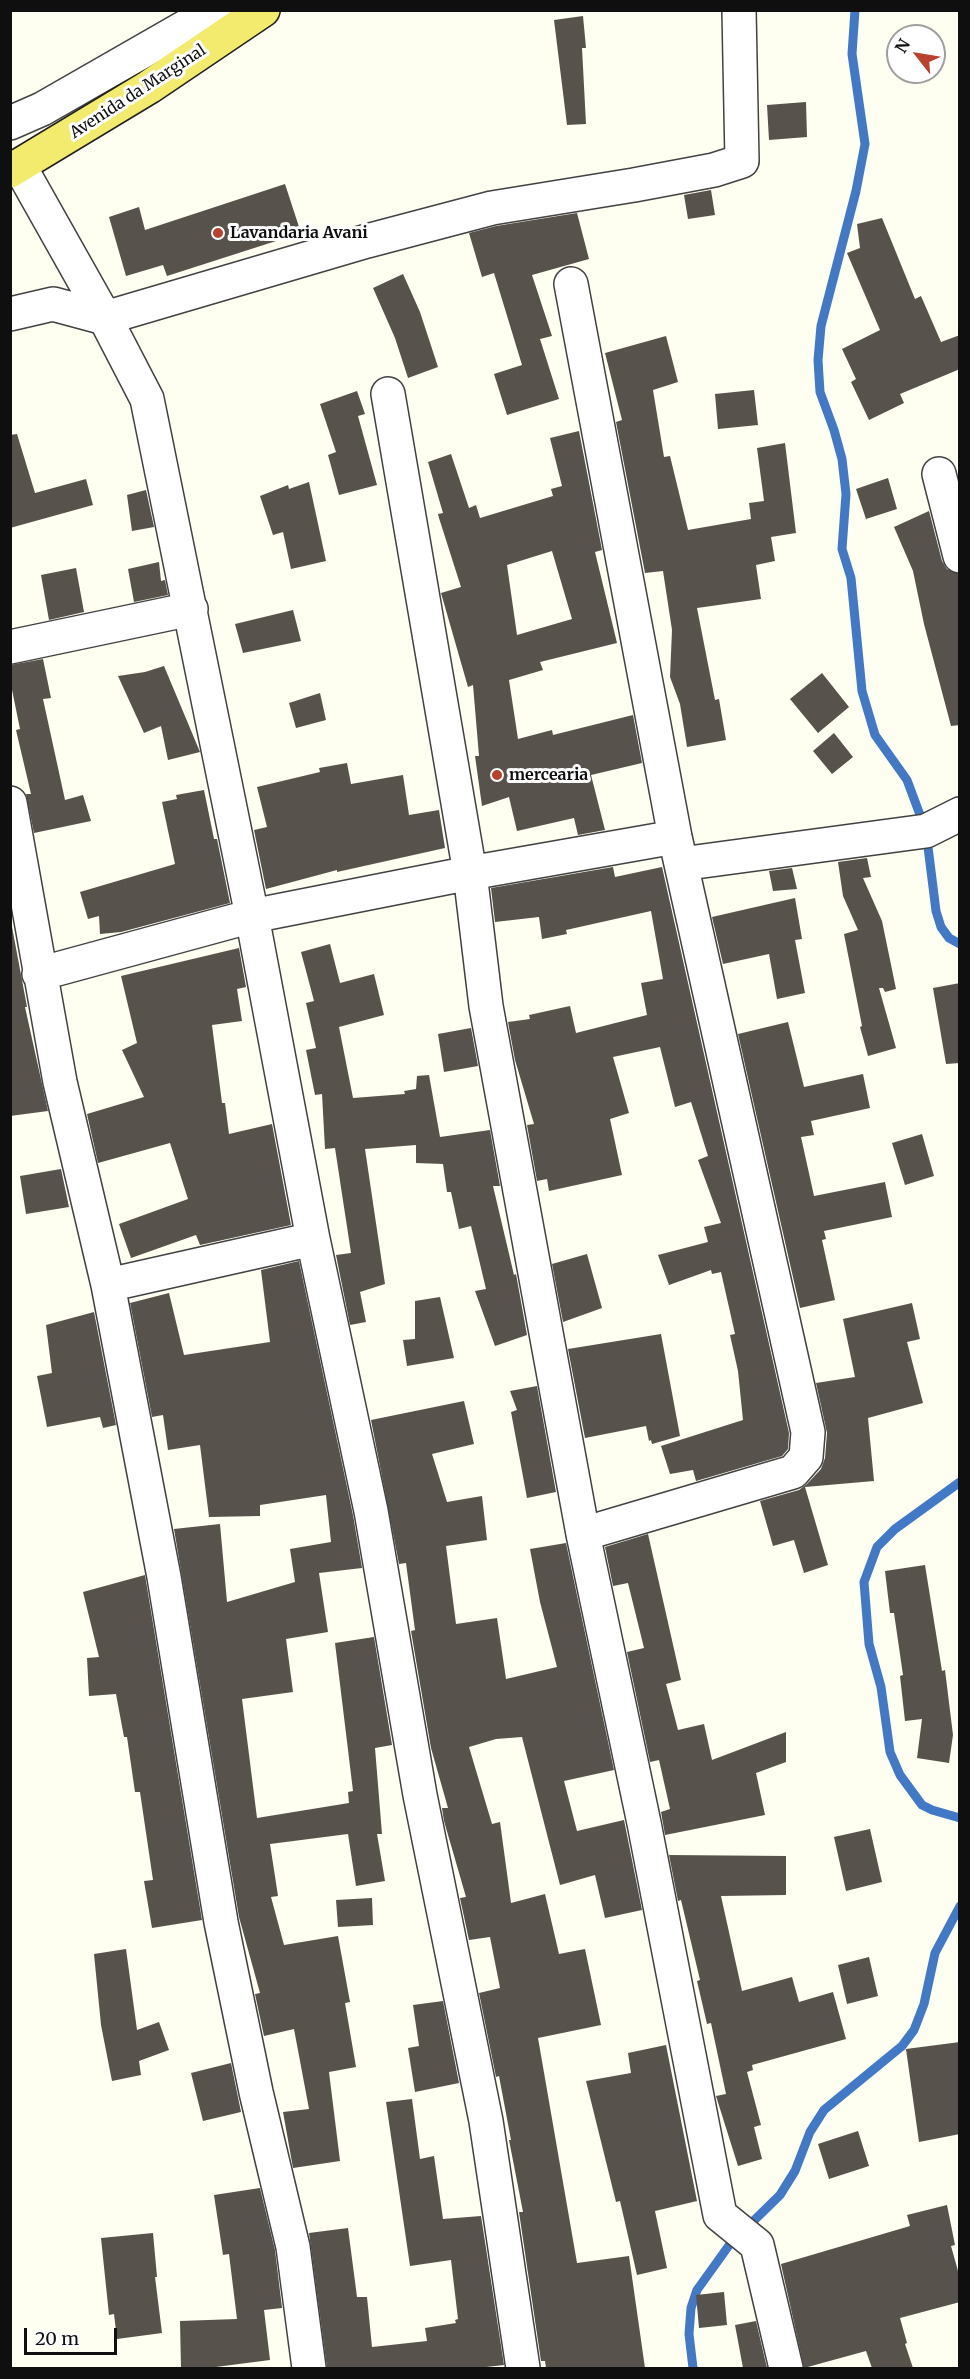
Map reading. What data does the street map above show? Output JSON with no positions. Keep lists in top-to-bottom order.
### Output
{
  "streets": {
    "main road": ["Avenida da Marginal"]
  },
  "places": ["Lavandaria Avani", "mercearia"],
  "scale_bar": "20 m",
  "north": "top left"
}
